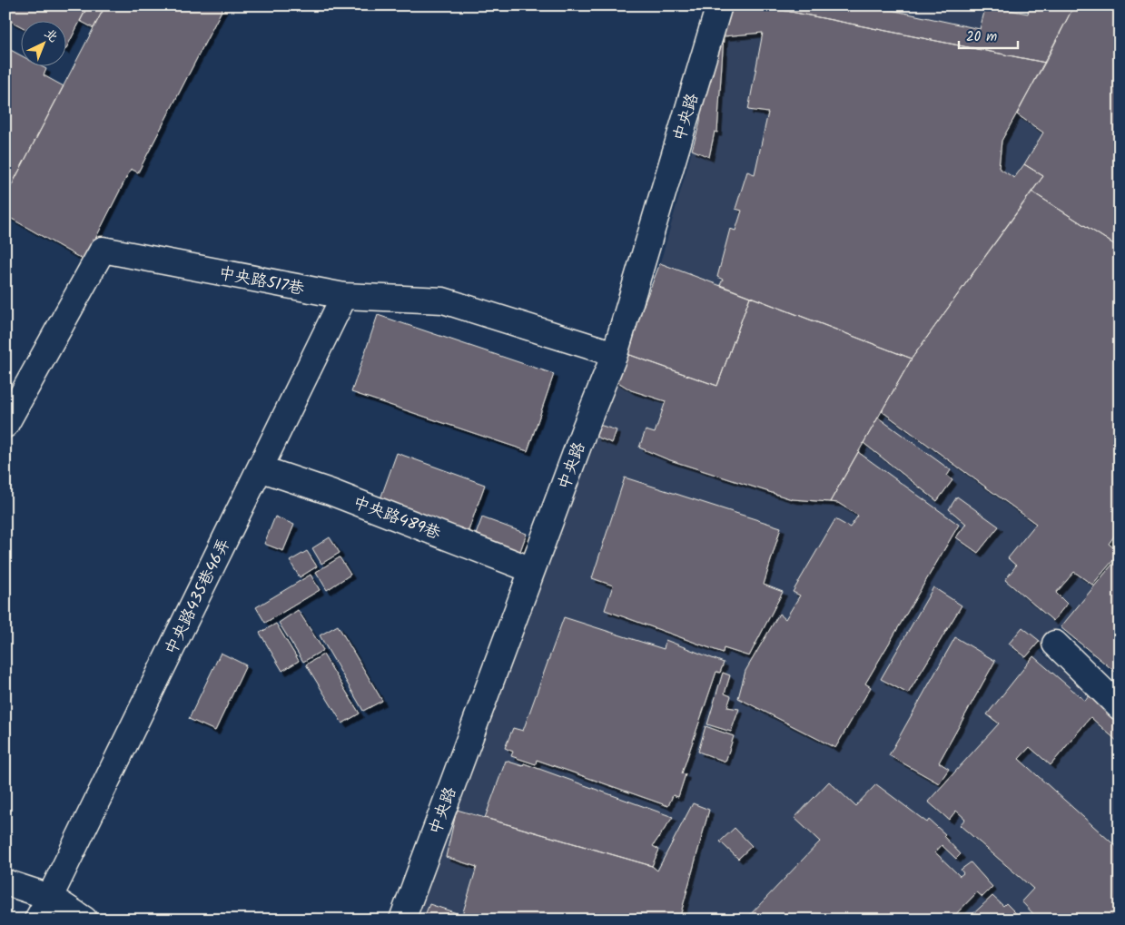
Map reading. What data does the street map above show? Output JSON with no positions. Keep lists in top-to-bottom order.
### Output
{
  "streets": {
    "street": [
      "中央路",
      "中央路517巷",
      "中央路489巷",
      "中央路435巷46弄"
    ]
  },
  "crossings": [
    ["中央路", "中央路517巷"],
    ["中央路", "中央路489巷"],
    ["中央路517巷", "中央路435巷46弄"],
    ["中央路489巷", "中央路435巷46弄"]
  ],
  "scale_bar": "20 m",
  "north": "top right"
}
